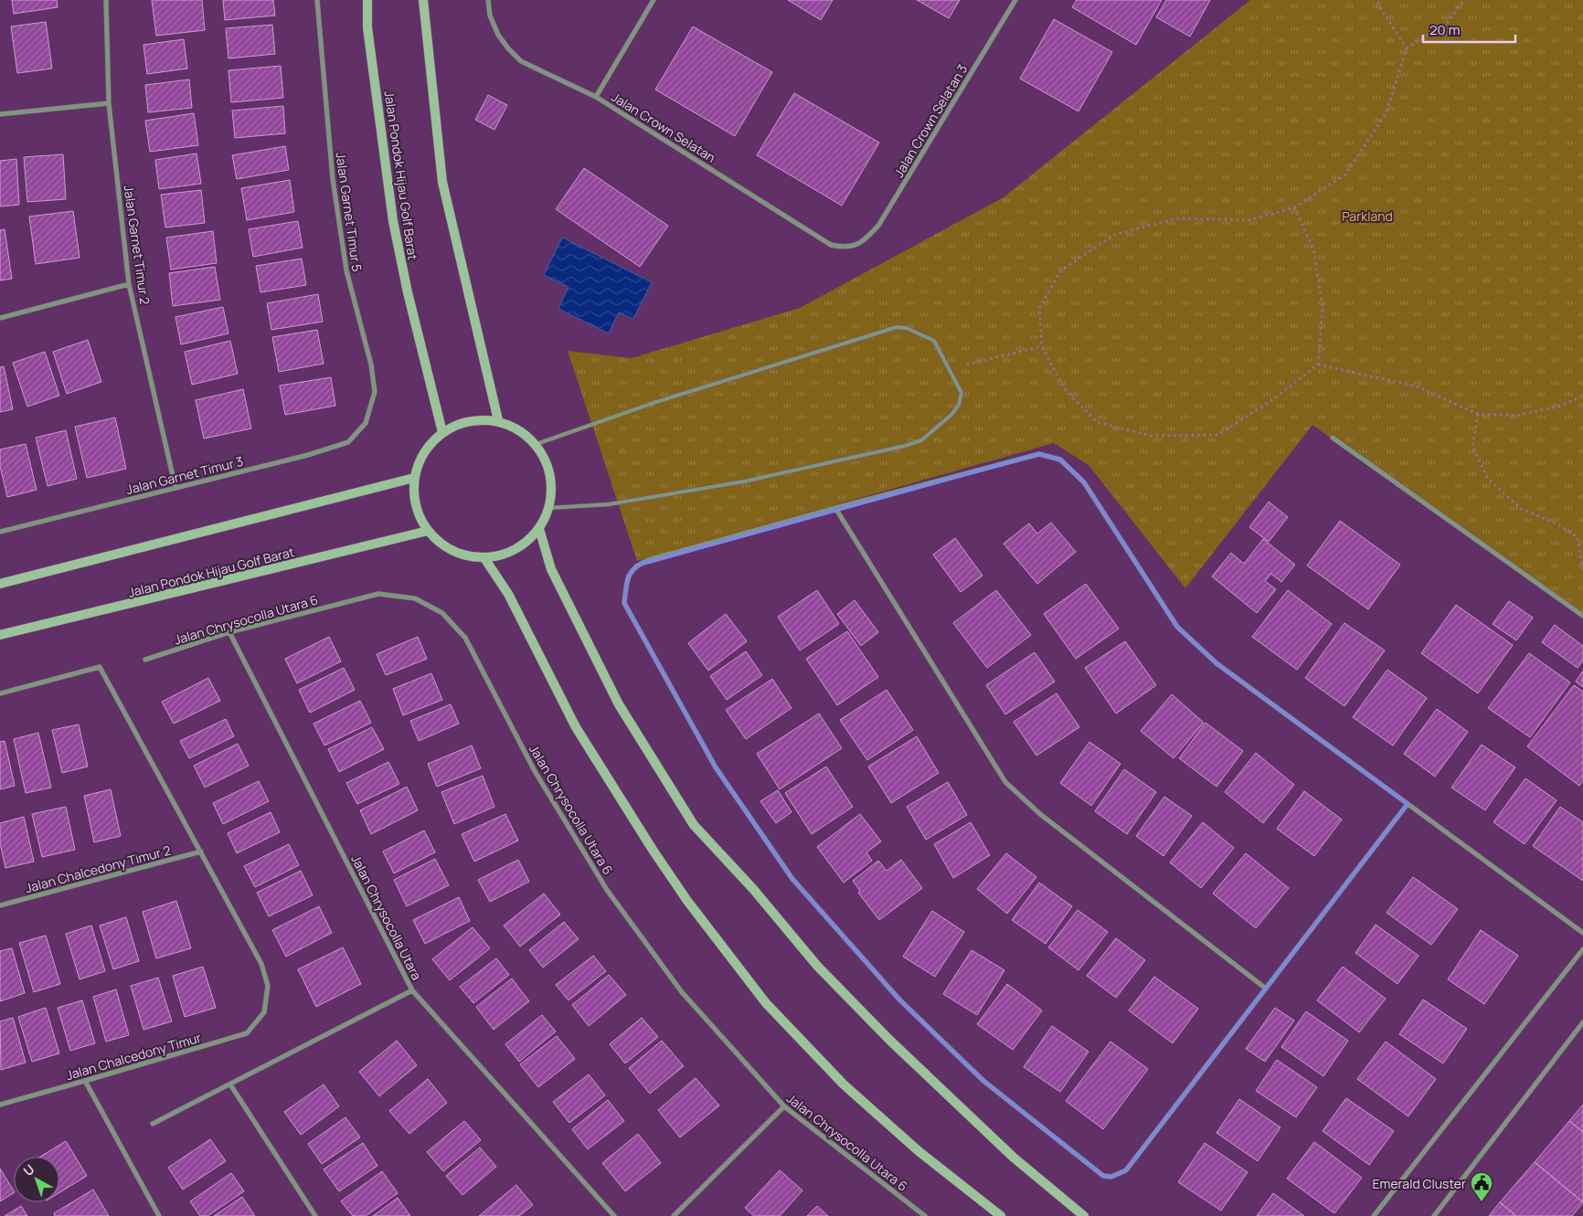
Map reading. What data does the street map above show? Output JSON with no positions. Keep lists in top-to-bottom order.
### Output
{
  "streets": {
    "street": [
      "Jalan Crown Selatan 3",
      "Jalan Crown Selatan",
      "Jalan Pondok Hijau Golf Barat",
      "Jalan Garnet Timur 5",
      "Jalan Garnet Timur 2",
      "Jalan Garnet Timur 3",
      "Jalan Chrysocolla Utara 6",
      "Jalan Chalcedony Timur 2",
      "Jalan Chrysocolla Utara",
      "Jalan Chalcedony Timur"
    ]
  },
  "crossings": [
    ["Jalan Crown Selatan 3", "Jalan Crown Selatan"],
    ["Jalan Garnet Timur 5", "Jalan Garnet Timur 3"],
    ["Jalan Garnet Timur 2", "Jalan Garnet Timur 3"],
    ["Jalan Chrysocolla Utara 6", "Jalan Chrysocolla Utara"],
    ["Jalan Chalcedony Timur 2", "Jalan Chalcedony Timur"]
  ],
  "parks": ["Parkland"],
  "places": {
    "public building": ["Emerald Cluster"]
  },
  "scale_bar": "20 m",
  "north": "top left"
}
